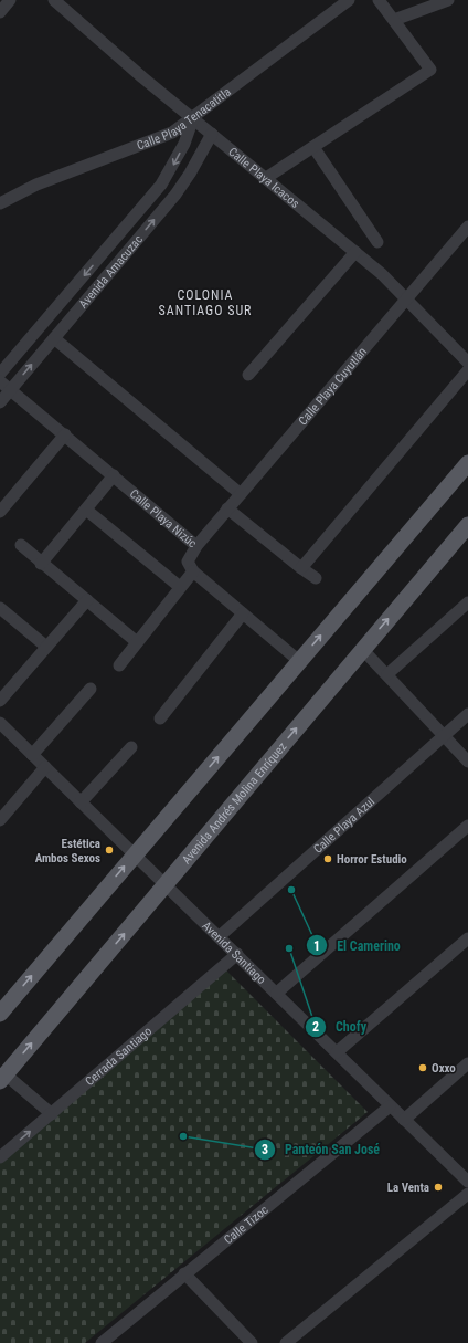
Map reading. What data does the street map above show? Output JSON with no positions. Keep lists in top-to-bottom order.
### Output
{
  "streets": {
    "main road": ["Avenida Andrés Molina Enríquez"],
    "street": [
      "Calle Playa Tenacatitla",
      "Calle Playa Icacos",
      "Avenida Amacuzac",
      "Calle Playa Cuyutlán",
      "Calle Playa Nizúc",
      "Calle Playa Azul",
      "Avenida Santiago",
      "Cerrada Santiago",
      "Calle Tizoc"
    ]
  },
  "crossings": [
    ["Calle Playa Tenacatitla", "Calle Playa Icacos"],
    ["Calle Playa Tenacatitla", "Avenida Amacuzac"],
    ["Calle Playa Icacos", "Avenida Amacuzac"],
    ["Calle Playa Icacos", "Calle Playa Cuyutlán"],
    ["Avenida Amacuzac", "Calle Playa Nizúc"],
    ["Calle Playa Cuyutlán", "Calle Playa Nizúc"],
    ["Avenida Andrés Molina Enríquez", "Avenida Santiago"],
    ["Calle Playa Azul", "Avenida Santiago"],
    ["Avenida Santiago", "Cerrada Santiago"],
    ["Avenida Santiago", "Calle Tizoc"]
  ],
  "districts": ["COLONIA SANTIAGO SUR"],
  "places": [
    "Estética Ambos Sexos",
    "Horror Estudio",
    "El Camerino",
    "Chofy",
    "Oxxo",
    "Panteón San José",
    "La Venta"
  ]
}
